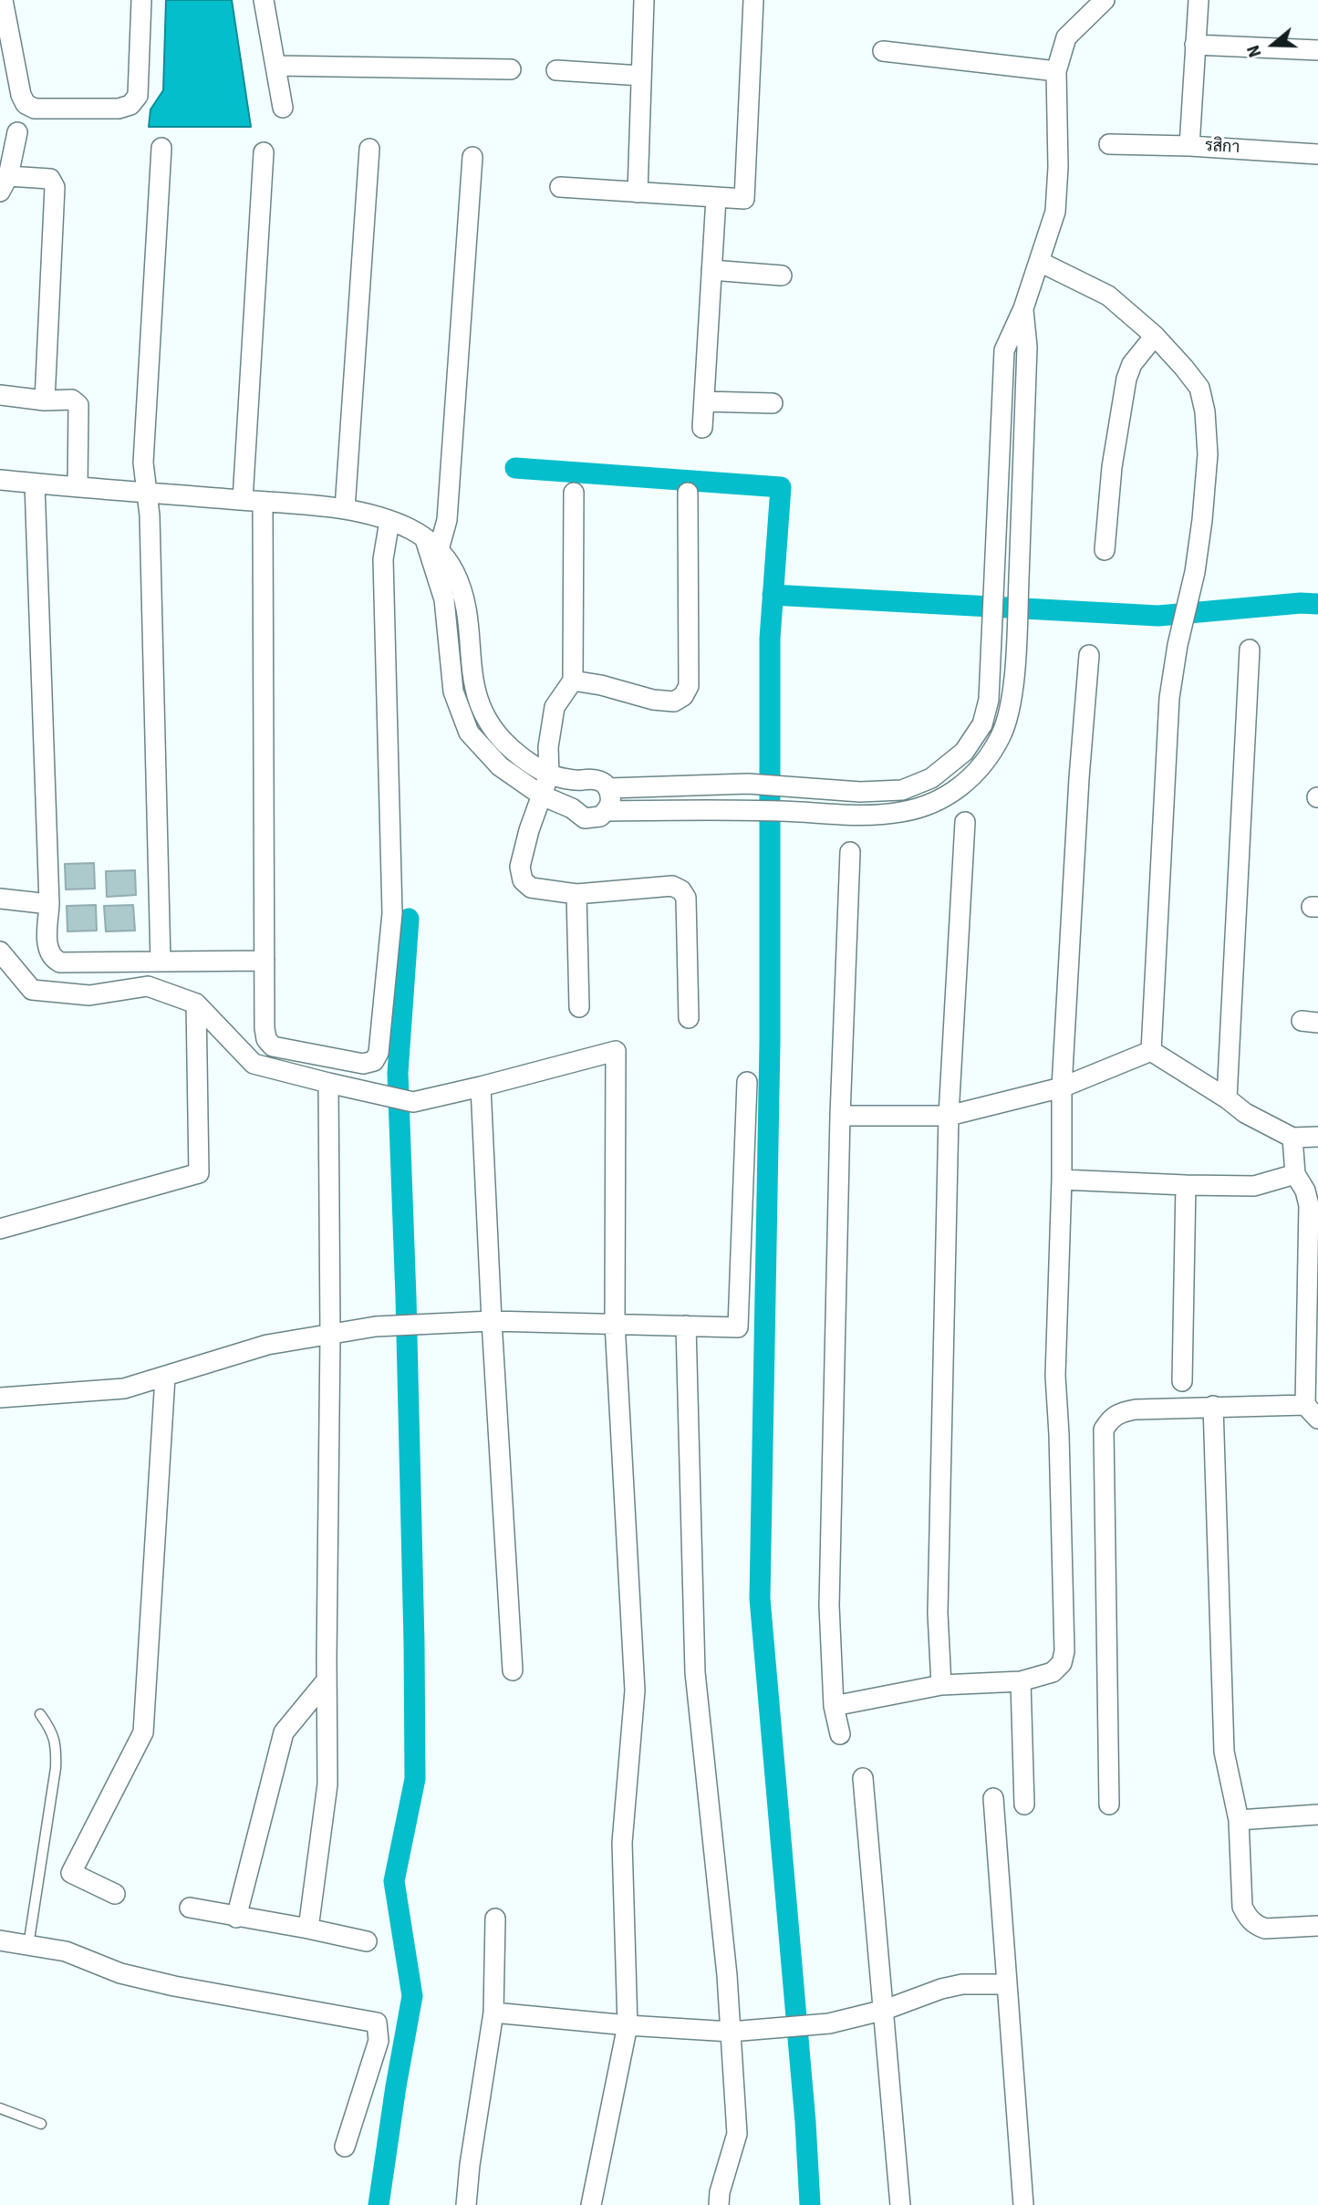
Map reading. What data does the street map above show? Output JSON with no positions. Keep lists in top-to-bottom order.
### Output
{
  "streets": {
    "street": ["รสิกา"]
  },
  "north": "left"
}
